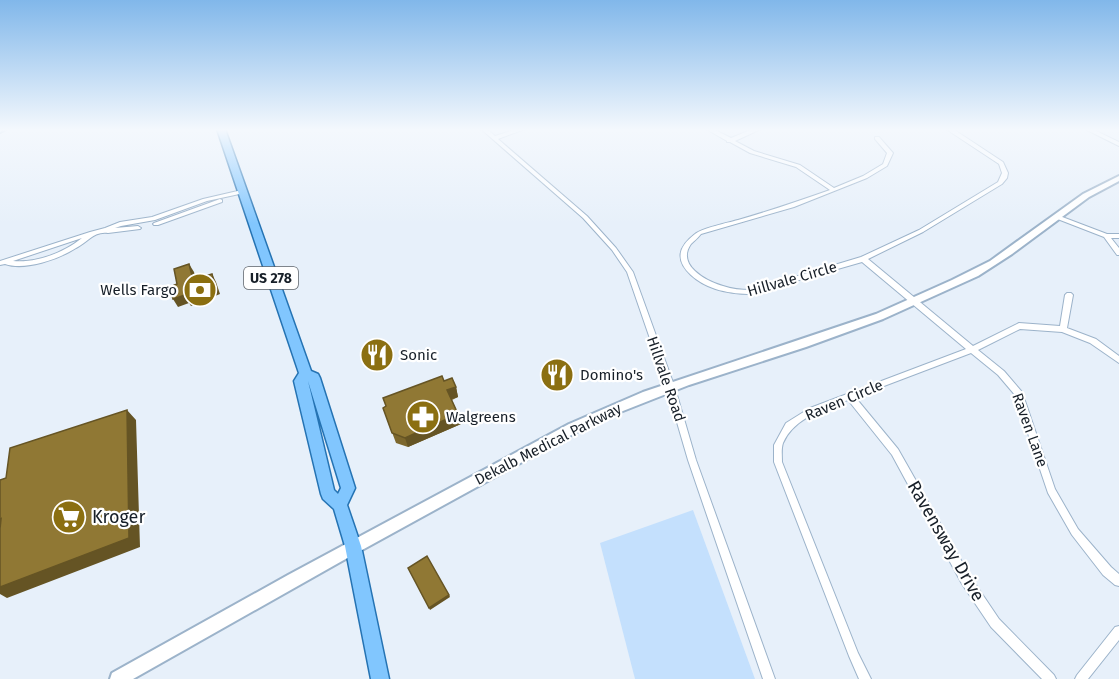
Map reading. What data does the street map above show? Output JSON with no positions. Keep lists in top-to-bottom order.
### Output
{
  "streets": {
    "main road": ["US 278", "Dekalb Medical Parkway"],
    "street": [
      "Hillvale Circle",
      "Hillvale Road",
      "Raven Circle",
      "Raven Lane",
      "Ravensway Drive"
    ]
  },
  "crossings": [
    ["US 278", "Dekalb Medical Parkway"],
    ["Hillvale Circle", "Raven Lane"],
    ["Hillvale Road", "Dekalb Medical Parkway"],
    ["Raven Circle", "Raven Lane"],
    ["Raven Circle", "Ravensway Drive"],
    ["Raven Lane", "Dekalb Medical Parkway"]
  ],
  "places": {
    "bank": ["Wells Fargo"],
    "restaurant": ["Sonic", "Domino's"],
    "pharmacy": ["Walgreens"],
    "supermarket": ["Kroger"]
  }
}
